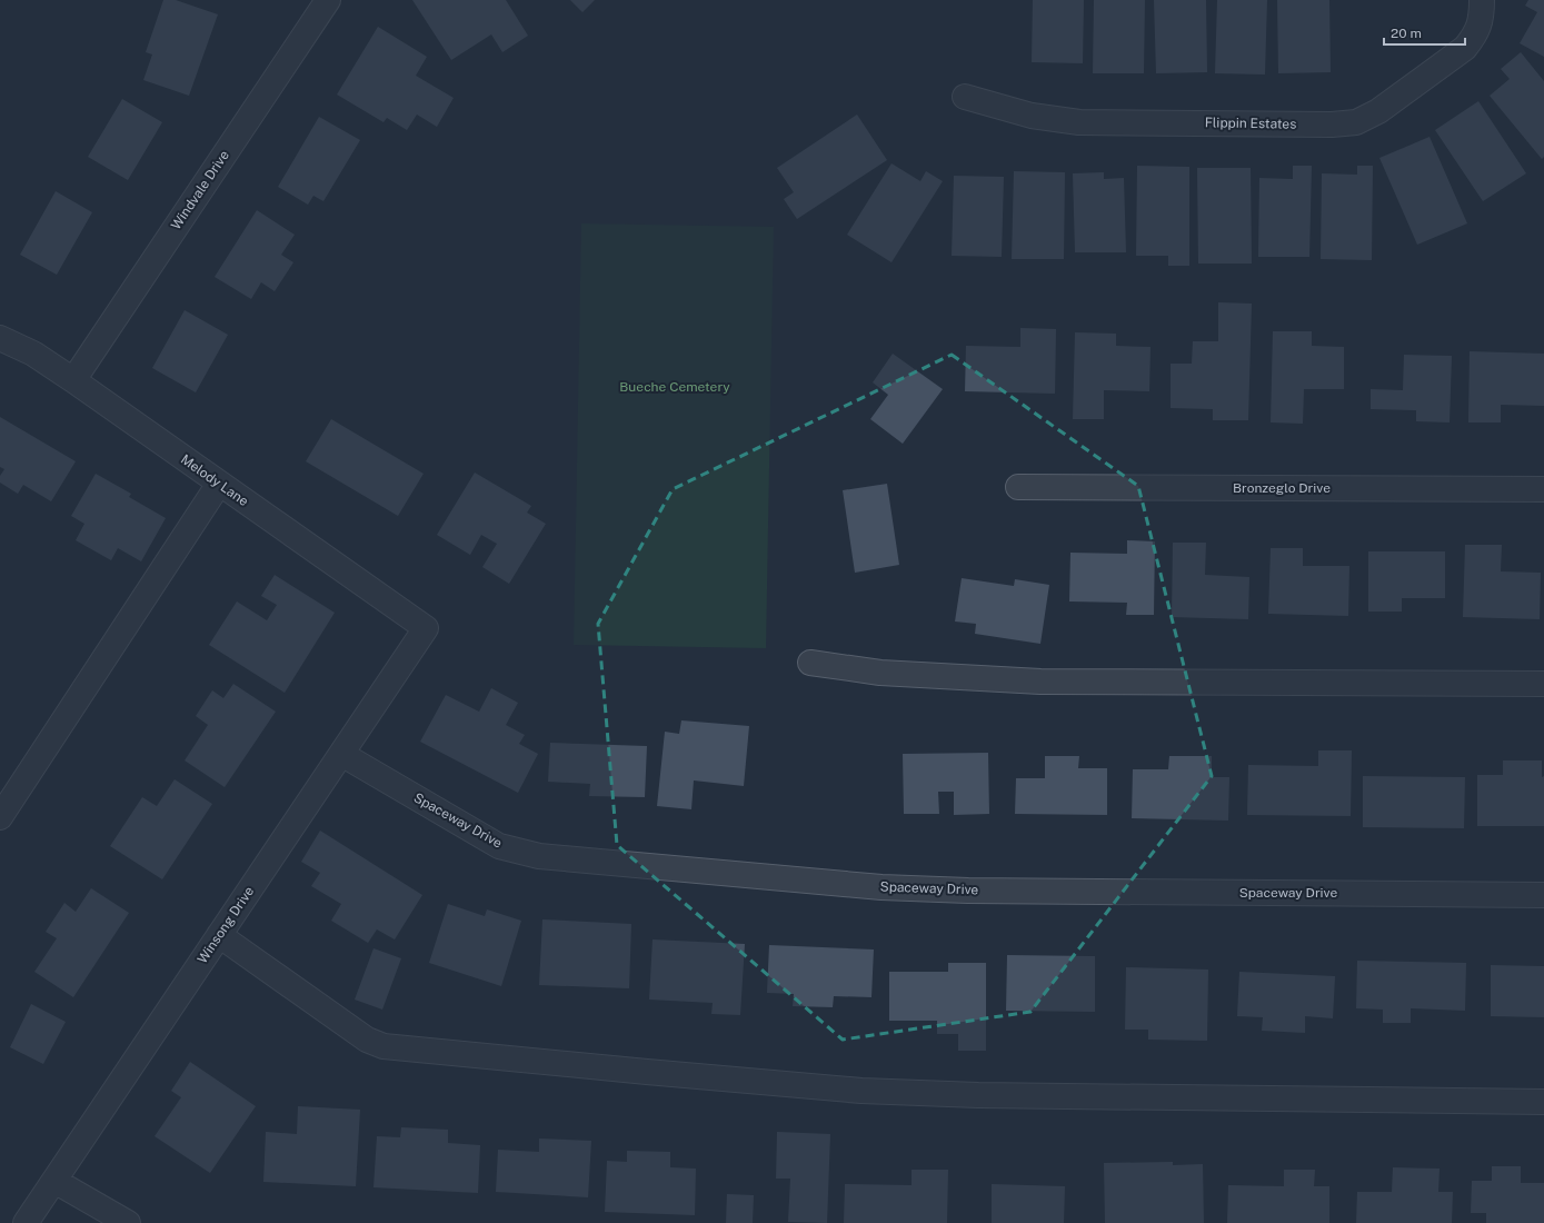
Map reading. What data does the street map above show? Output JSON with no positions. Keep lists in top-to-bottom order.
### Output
{
  "streets": {
    "street": [
      "Flippin Estates",
      "Windvale Drive",
      "Melody Lane",
      "Bronzeglo Drive",
      "Spaceway Drive",
      "Winsong Drive"
    ]
  },
  "crossings": [
    ["Windvale Drive", "Melody Lane"],
    ["Melody Lane", "Winsong Drive"],
    ["Spaceway Drive", "Winsong Drive"]
  ],
  "parks": ["Bueche Cemetery"],
  "scale_bar": "20 m"
}
